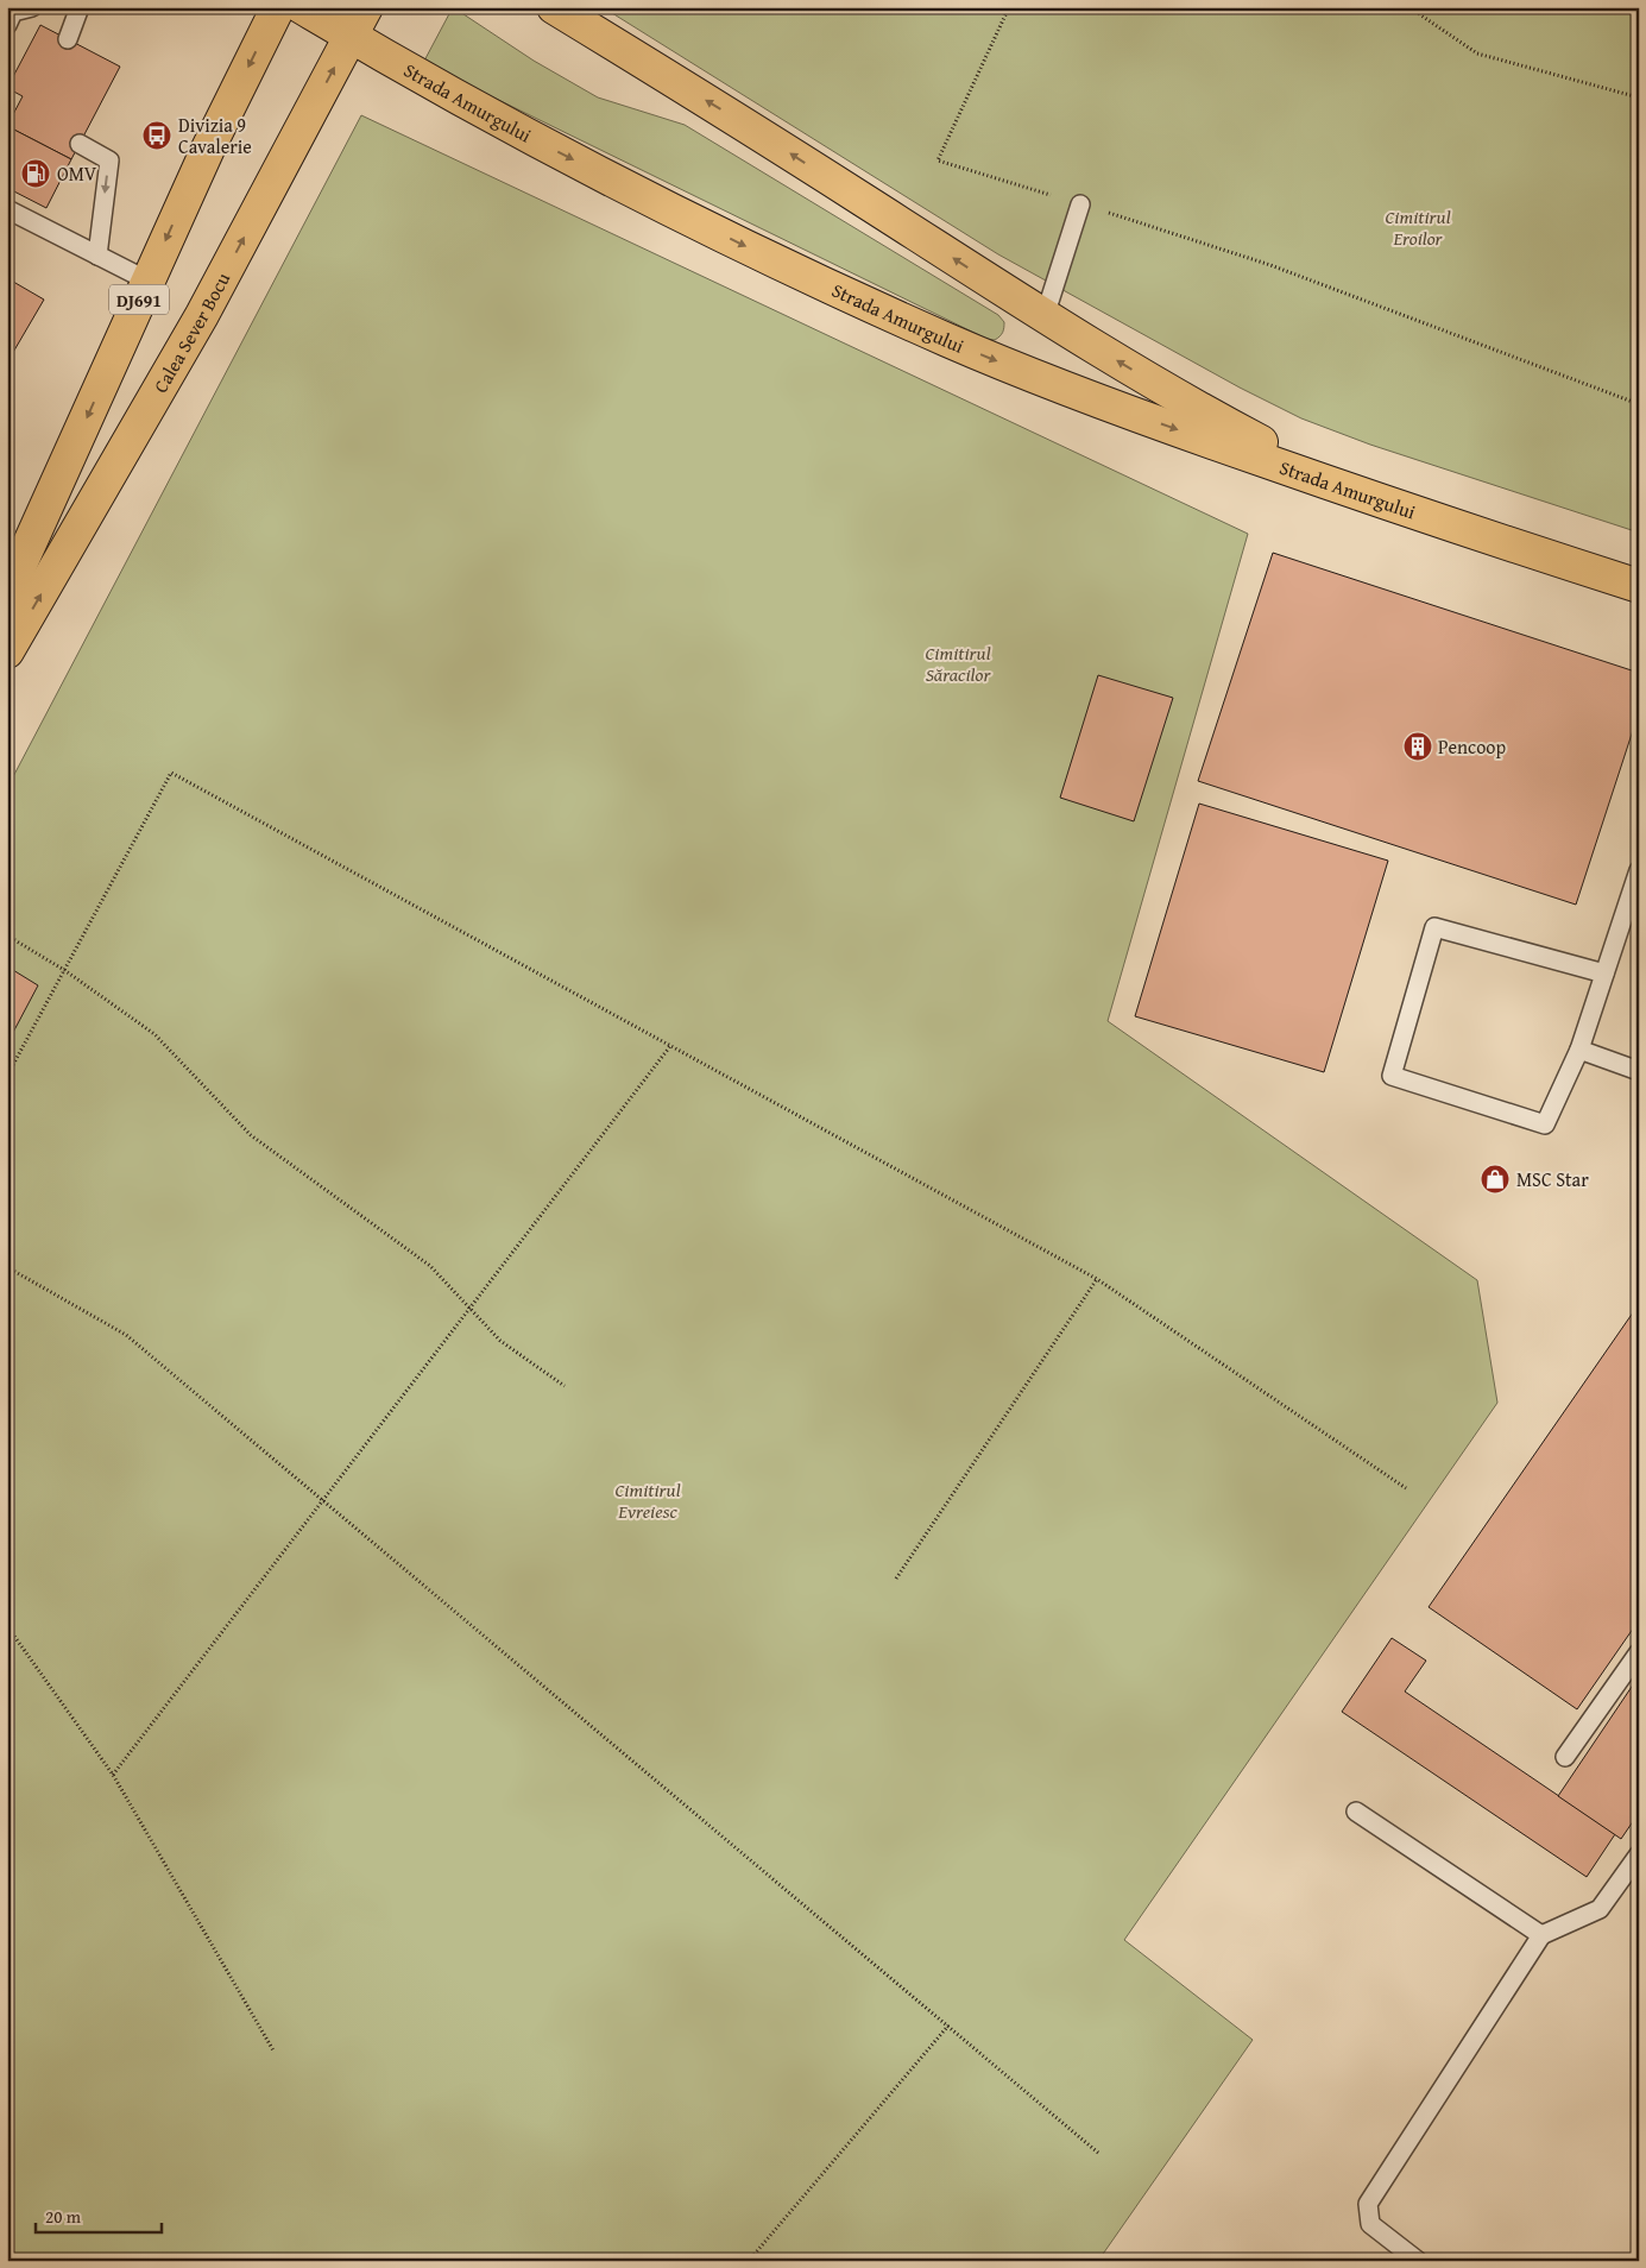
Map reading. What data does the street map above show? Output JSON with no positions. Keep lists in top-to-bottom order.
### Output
{
  "streets": {
    "main road": ["Strada Amurgului", "DJ691", "Calea Sever Bocu"]
  },
  "crossings": [
    ["Strada Amurgului", "Calea Sever Bocu"]
  ],
  "parks": ["Cimitirul Eroilor", "Cimitirul Săracilor", "Cimitirul Evreiesc"],
  "places": {
    "bus stop": ["Divizia 9 Cavalerie"],
    "fuel station": ["OMV"],
    "building": ["Pencoop"],
    "shop": ["MSC Star"]
  },
  "scale_bar": "20 m"
}
